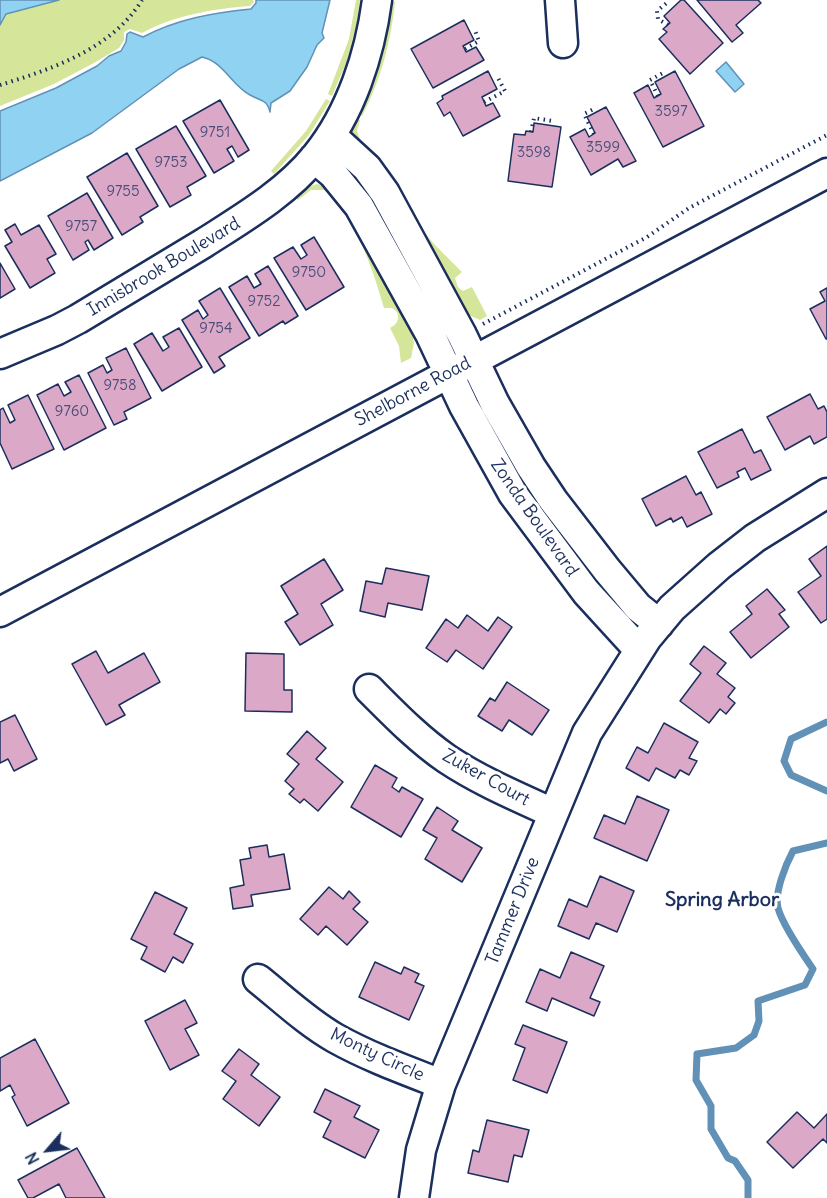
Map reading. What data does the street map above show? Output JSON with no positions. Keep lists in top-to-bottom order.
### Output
{
  "streets": {
    "street": [
      "Innisbrook Boulevard",
      "Shelborne Road",
      "Zonda Boulevard",
      "Zuker Court",
      "Tammer Drive",
      "Monty Circle"
    ]
  },
  "crossings": [
    ["Shelborne Road", "Zonda Boulevard"],
    ["Zonda Boulevard", "Tammer Drive"],
    ["Zuker Court", "Tammer Drive"],
    ["Tammer Drive", "Monty Circle"]
  ],
  "districts": ["Spring Arbor"],
  "house_numbers": [
    "3597",
    "9751",
    "3599",
    "3598",
    "9753",
    "9755",
    "9757",
    "9750",
    "9752",
    "9754",
    "9758",
    "9760"
  ],
  "north": "bottom left"
}
